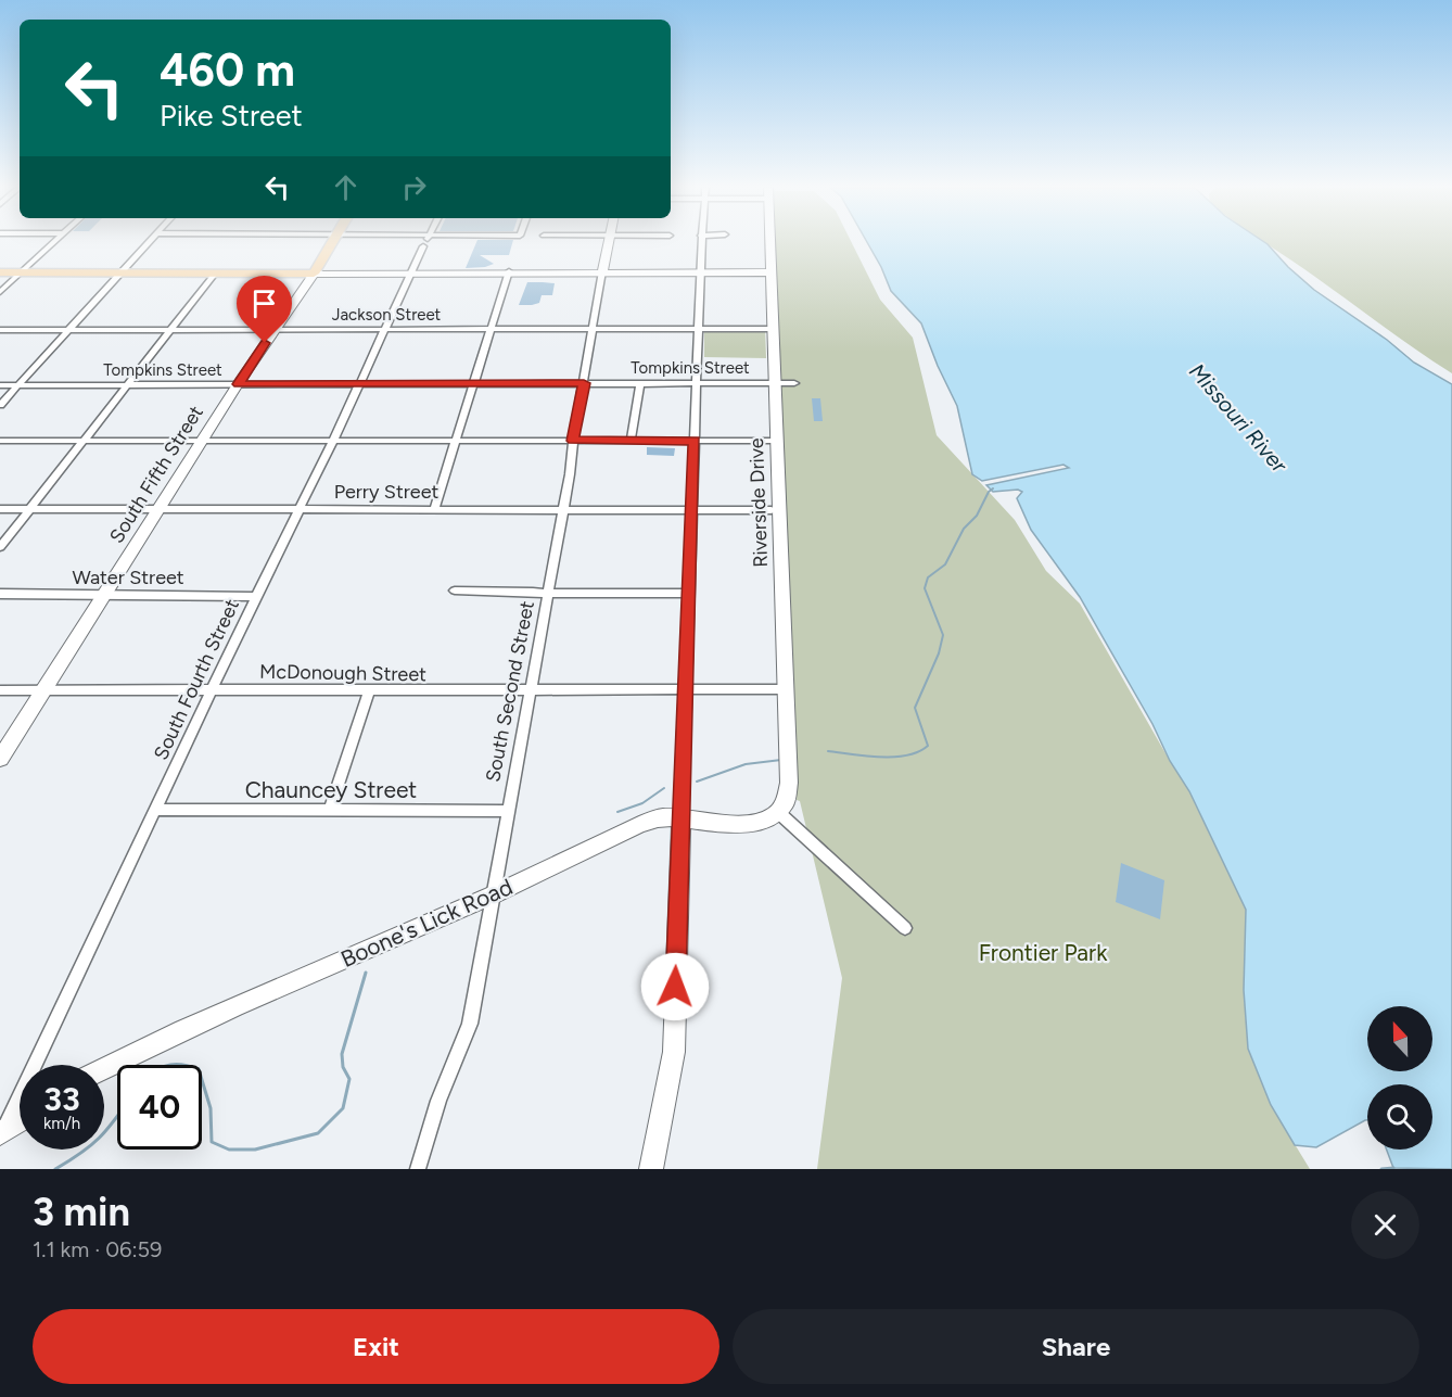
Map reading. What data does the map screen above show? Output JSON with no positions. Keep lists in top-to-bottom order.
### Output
{
  "streets": {
    "main road": ["South Fifth Street"],
    "street": [
      "Jackson Street",
      "Tompkins Street",
      "Perry Street",
      "Riverside Drive",
      "Water Street",
      "McDonough Street",
      "South Fourth Street",
      "South Second Street",
      "Chauncey Street",
      "Boone's Lick Road"
    ]
  },
  "crossings": [
    ["Jackson Street", "South Fifth Street"],
    ["Jackson Street", "Riverside Drive"],
    ["Jackson Street", "South Fourth Street"],
    ["Jackson Street", "South Second Street"],
    ["Tompkins Street", "South Fifth Street"],
    ["Tompkins Street", "Riverside Drive"],
    ["Tompkins Street", "South Fourth Street"],
    ["Tompkins Street", "South Second Street"],
    ["South Fifth Street", "Perry Street"],
    ["South Fifth Street", "Water Street"],
    ["South Fifth Street", "McDonough Street"],
    ["Perry Street", "South Fourth Street"],
    ["Perry Street", "South Second Street"],
    ["Riverside Drive", "McDonough Street"],
    ["Riverside Drive", "Boone's Lick Road"],
    ["Water Street", "South Fourth Street"],
    ["McDonough Street", "South Fourth Street"],
    ["McDonough Street", "South Second Street"],
    ["South Fourth Street", "Chauncey Street"],
    ["South Second Street", "Chauncey Street"],
    ["South Second Street", "Boone's Lick Road"]
  ],
  "water": ["Missouri River"],
  "parks": ["Frontier Park"],
  "north": "top",
  "page": {
    "turn": ["460 m", "Pike Street"],
    "speed": "33 km/h",
    "limit": "40",
    "heading": ["3 min", "1.1 km · 06:59"],
    "buttons": ["Exit", "Share"]
  }
}
